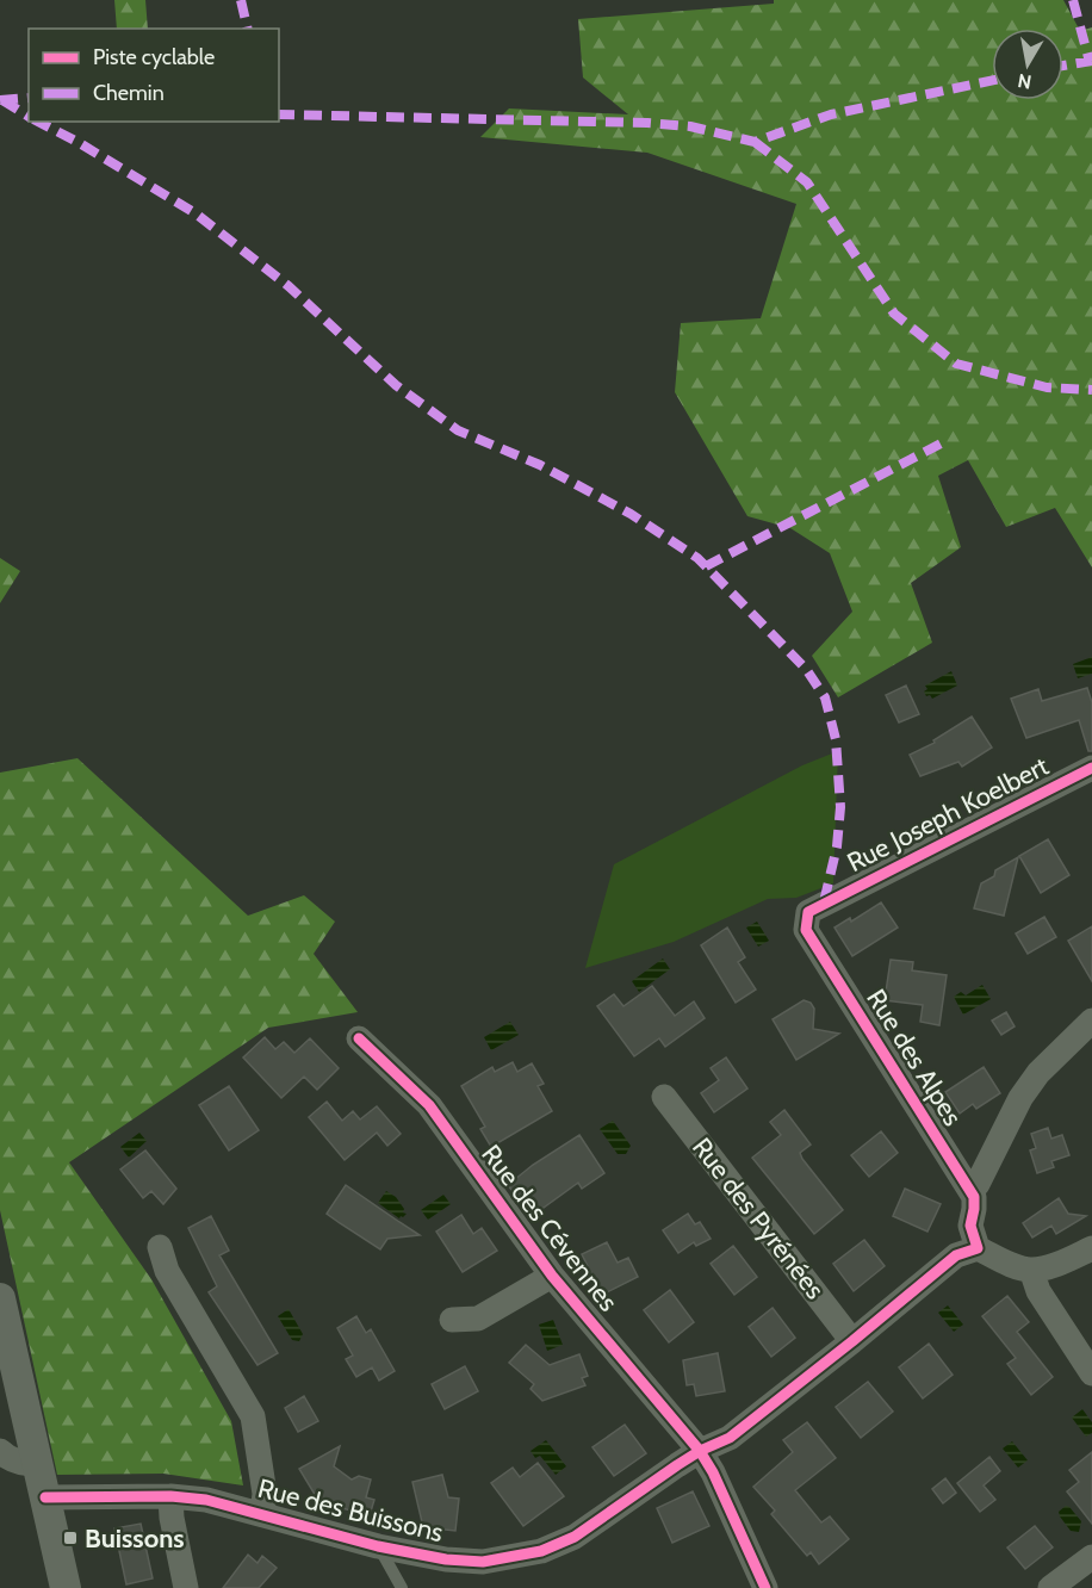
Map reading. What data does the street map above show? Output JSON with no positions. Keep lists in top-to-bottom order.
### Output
{
  "streets": {
    "street": [
      "Rue Joseph Koelbert",
      "Rue des Alpes",
      "Rue des Pyrénées",
      "Rue des Cévennes",
      "Rue des Buissons"
    ]
  },
  "crossings": [
    ["Rue Joseph Koelbert", "Rue des Alpes"],
    ["Rue des Pyrénées", "Rue des Buissons"],
    ["Rue des Cévennes", "Rue des Buissons"]
  ],
  "places": {
    "transit": ["Buissons"]
  },
  "legend": ["Piste cyclable", "Chemin"],
  "north": "bottom"
}
